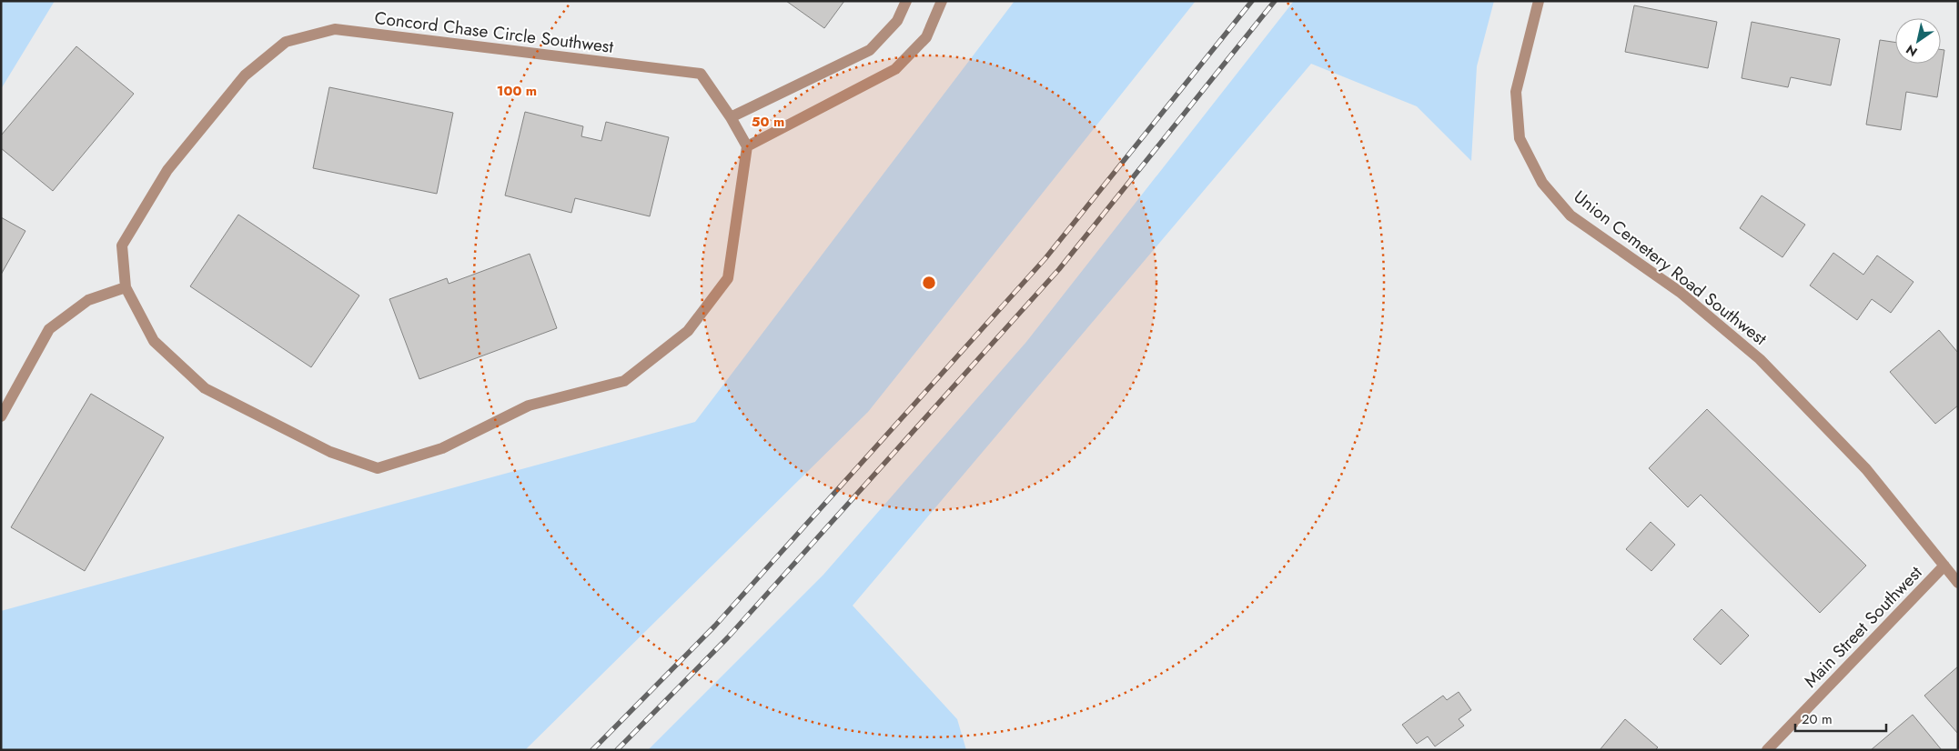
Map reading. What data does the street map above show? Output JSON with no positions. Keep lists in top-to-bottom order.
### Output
{
  "streets": {
    "street": ["Concord Chase Circle Southwest", "Union Cemetery Road Southwest", "Main Street Southwest"]
  },
  "crossings": [
    ["Union Cemetery Road Southwest", "Main Street Southwest"]
  ],
  "scale_bar": "20 m",
  "north": "bottom left",
  "rings": ["100 m", "50 m"]
}
